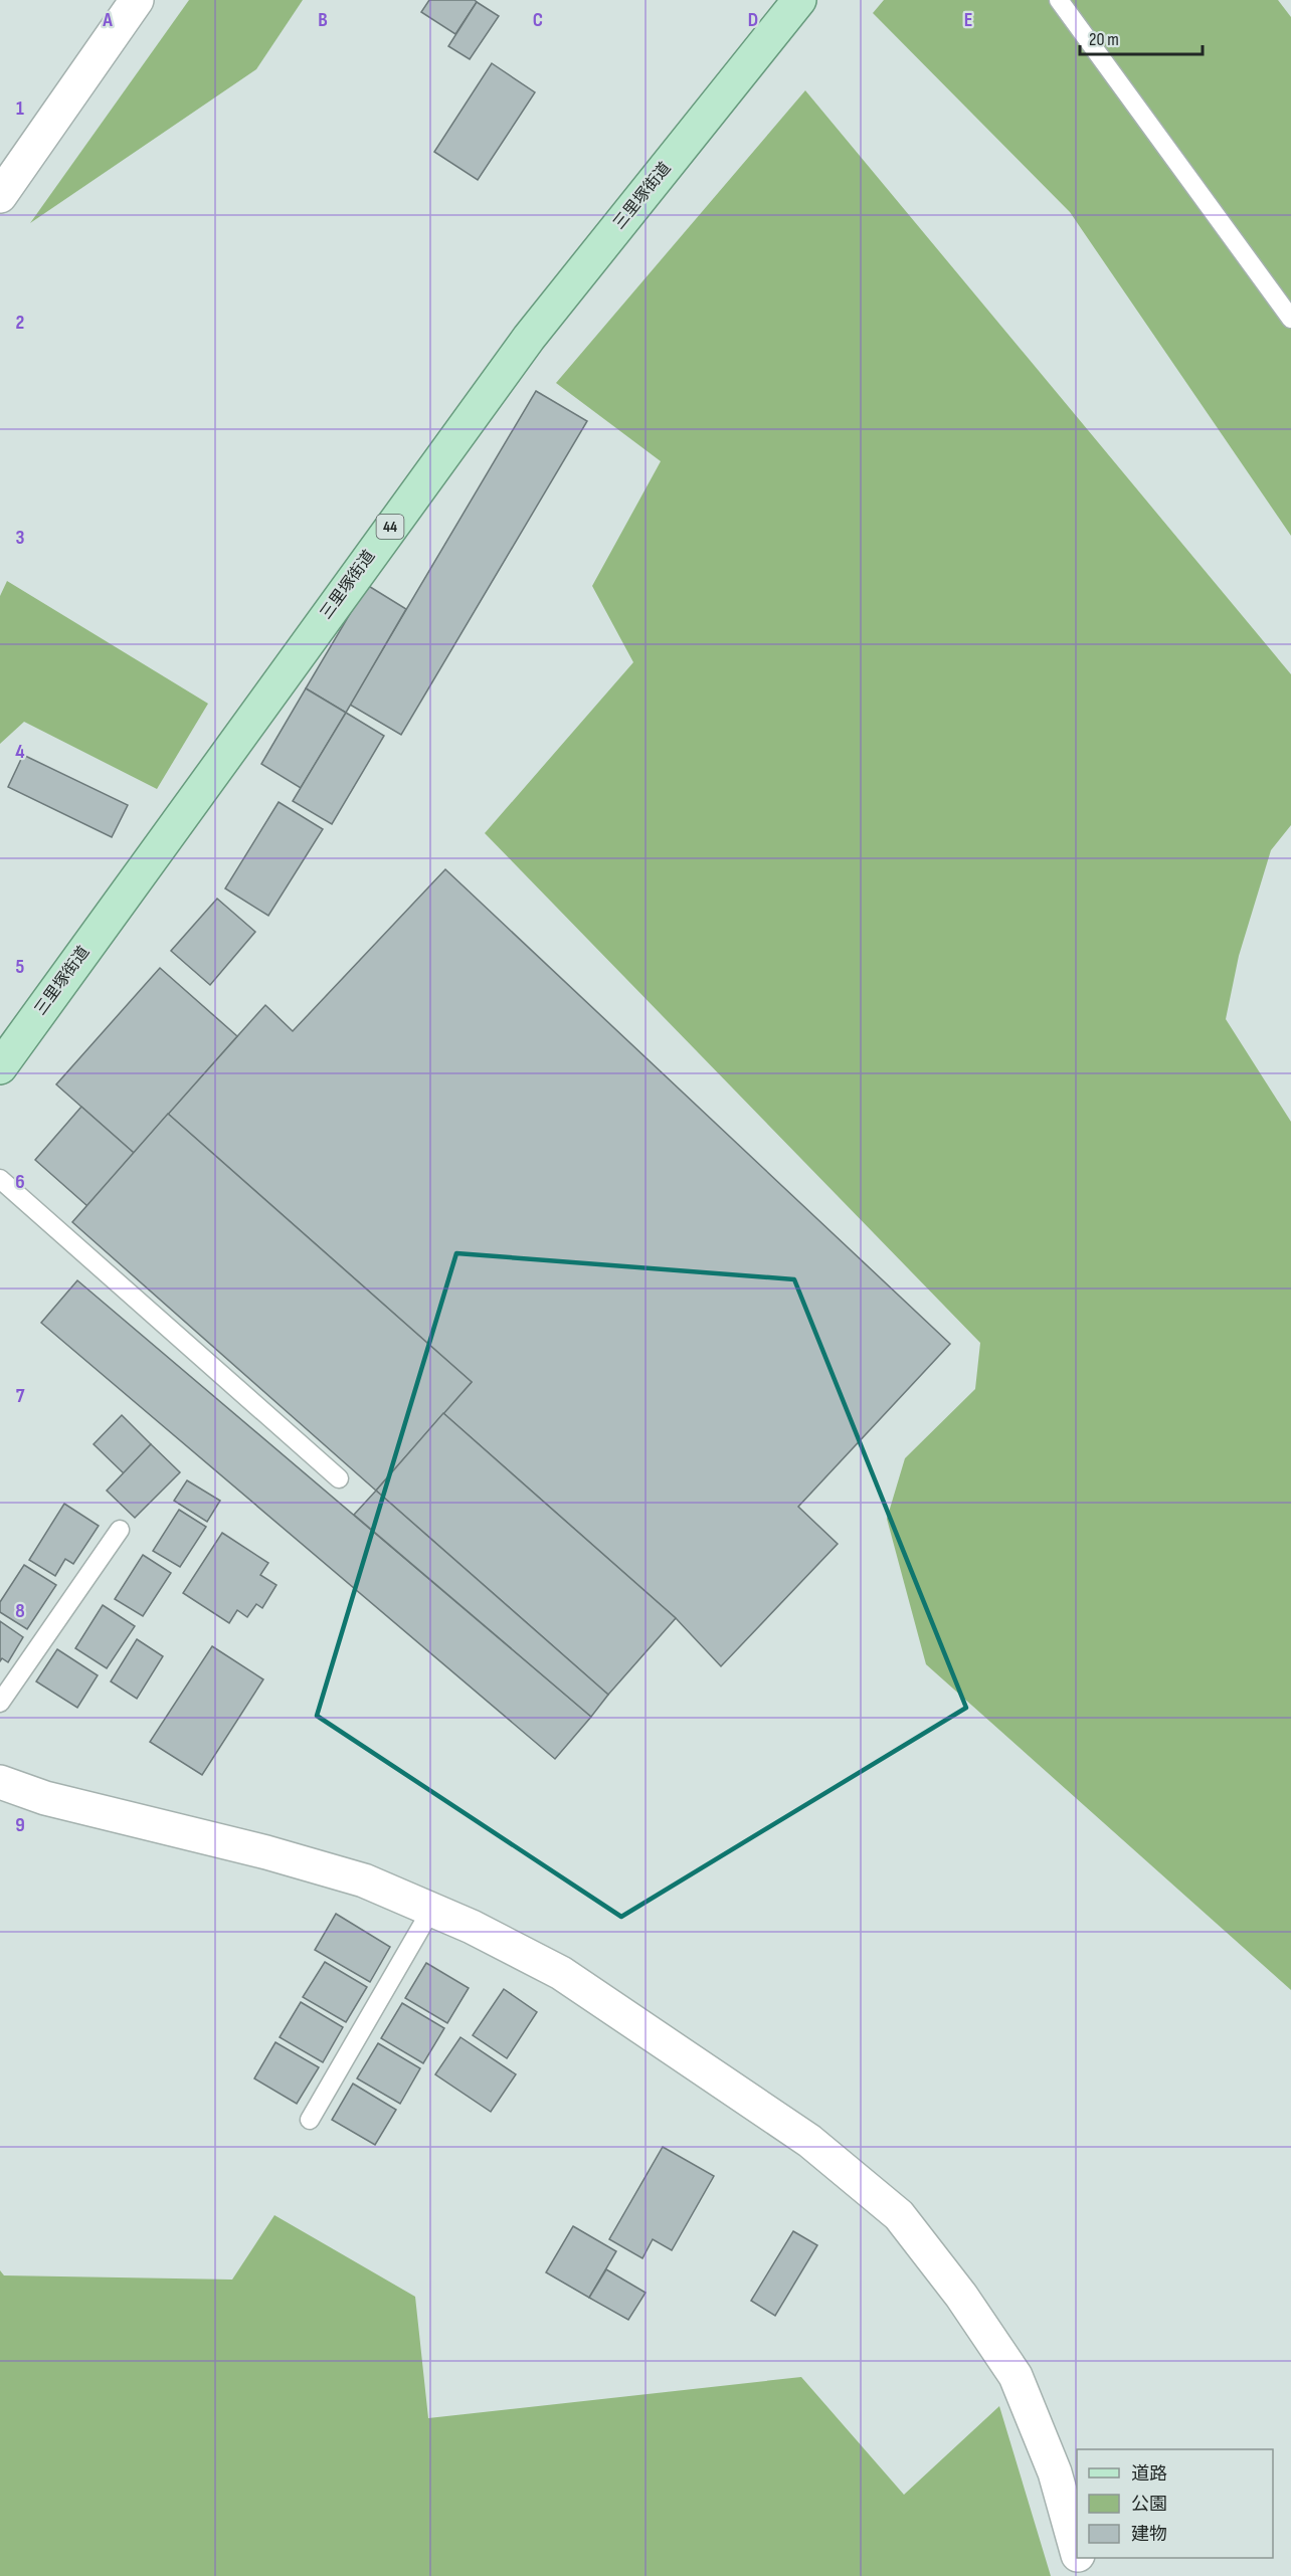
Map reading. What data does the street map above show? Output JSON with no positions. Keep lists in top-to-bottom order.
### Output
{
  "streets": {
    "main road": ["三里塚街道", "44"]
  },
  "legend": ["道路", "公園", "建物"],
  "scale_bar": "20 m",
  "grid": {
    "columns": [
      "A",
      "B",
      "C",
      "D",
      "E"
    ],
    "rows": [
      "1",
      "2",
      "3",
      "4",
      "5",
      "6",
      "7",
      "8",
      "9"
    ]
  }
}
